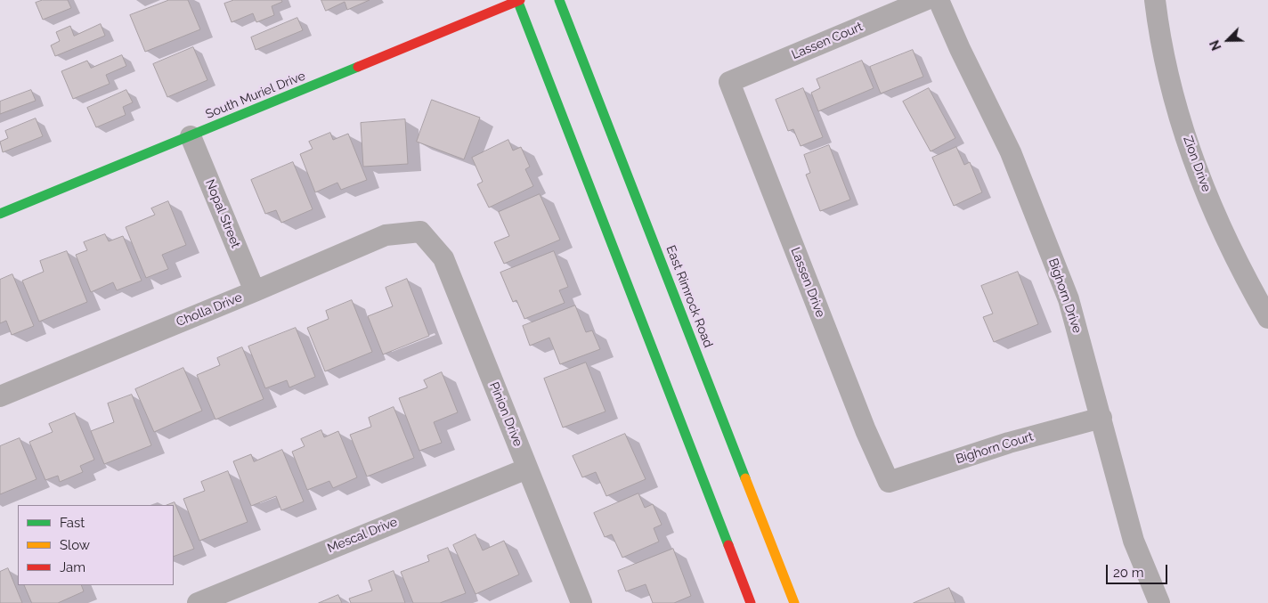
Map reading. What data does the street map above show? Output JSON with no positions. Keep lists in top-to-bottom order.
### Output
{
  "streets": {
    "main road": ["South Muriel Drive", "East Rimrock Road"],
    "street": [
      "Lassen Court",
      "Zion Drive",
      "Nopal Street",
      "Lassen Drive",
      "Bighorn Drive",
      "Cholla Drive",
      "Pinion Drive",
      "Bighorn Court",
      "Mescal Drive"
    ]
  },
  "crossings": [
    ["Lassen Court", "Lassen Drive"],
    ["South Muriel Drive", "Nopal Street"],
    ["Nopal Street", "Cholla Drive"],
    ["Lassen Drive", "Bighorn Court"],
    ["Bighorn Drive", "Bighorn Court"],
    ["Cholla Drive", "Pinion Drive"],
    ["Pinion Drive", "Mescal Drive"]
  ],
  "legend": ["Fast", "Slow", "Jam"],
  "scale_bar": "20 m",
  "north": "bottom left"
}
